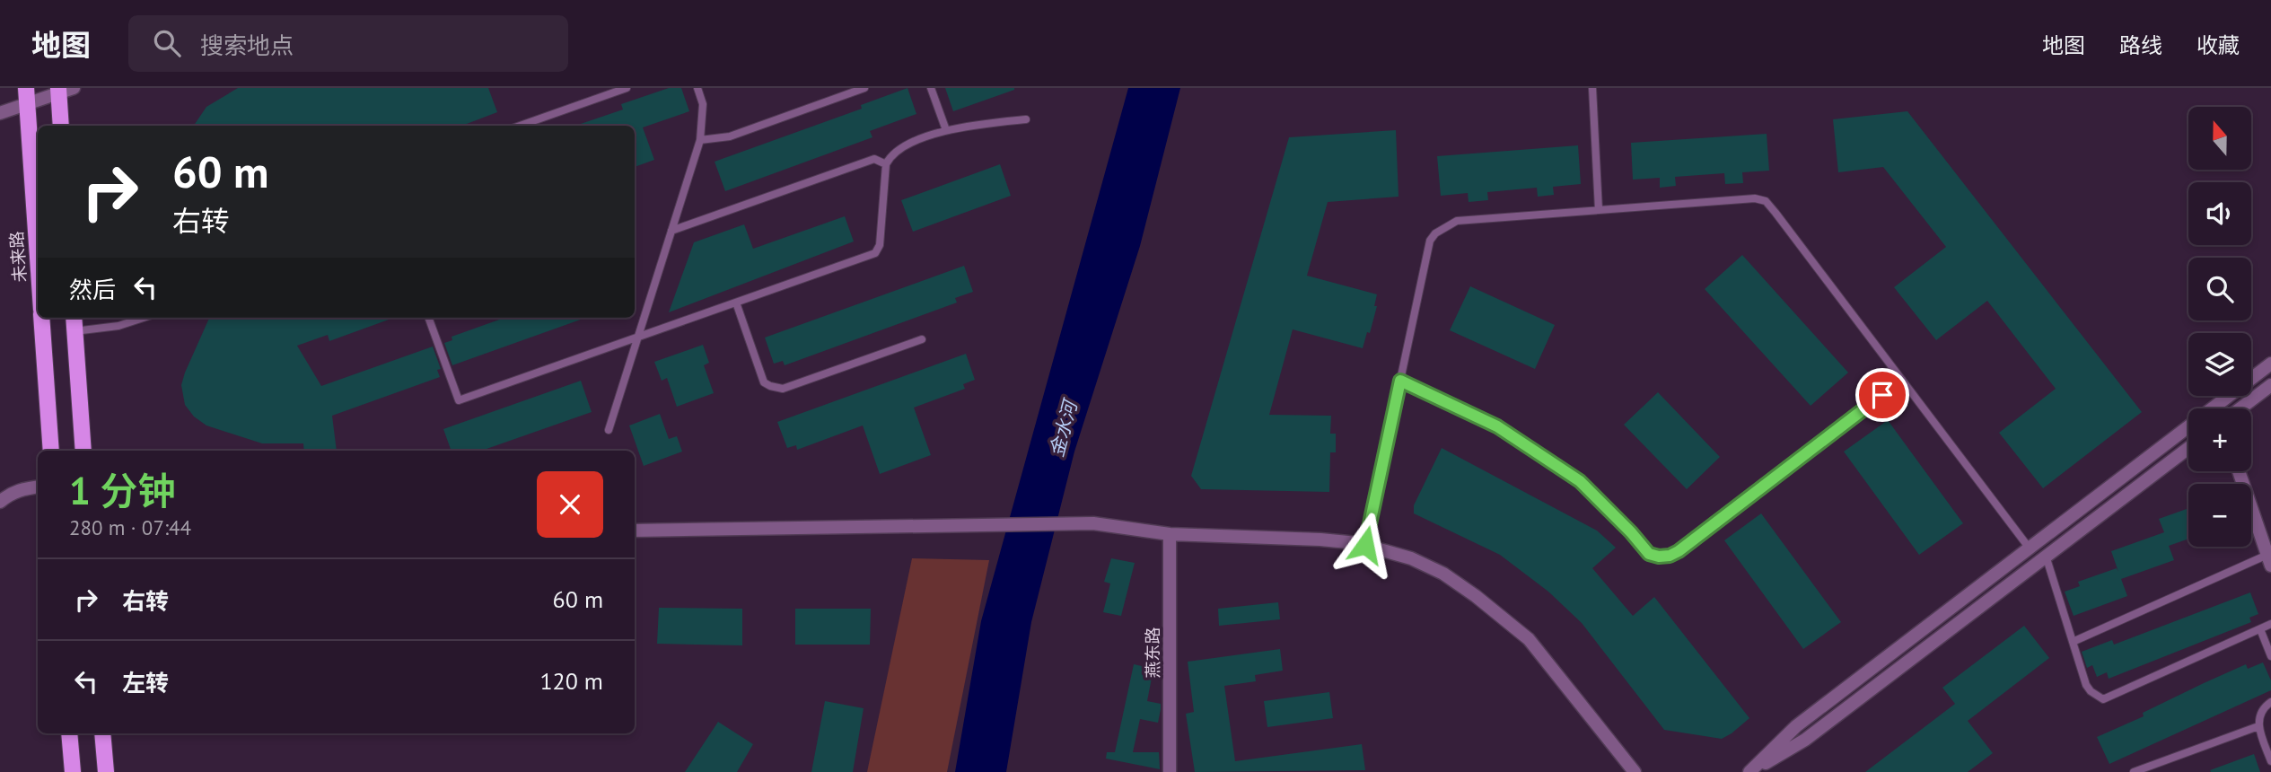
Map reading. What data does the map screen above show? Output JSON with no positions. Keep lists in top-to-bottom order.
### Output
{
  "streets": {
    "main road": ["未来路"],
    "street": ["燕东路"]
  },
  "water": ["金水河"],
  "north": "top",
  "page": {
    "header": "地图",
    "search": "搜索地点",
    "nav": ["地图", "路线", "收藏"],
    "map_buttons": ["+", "−"],
    "turn": ["60 m", "右转"],
    "then": "然后",
    "heading": ["1 分钟", "280 m · 07:44"],
    "list": [
      {
        "name": "右转",
        "value": "60 m"
      },
      {
        "name": "左转",
        "value": "120 m"
      }
    ]
  }
}
